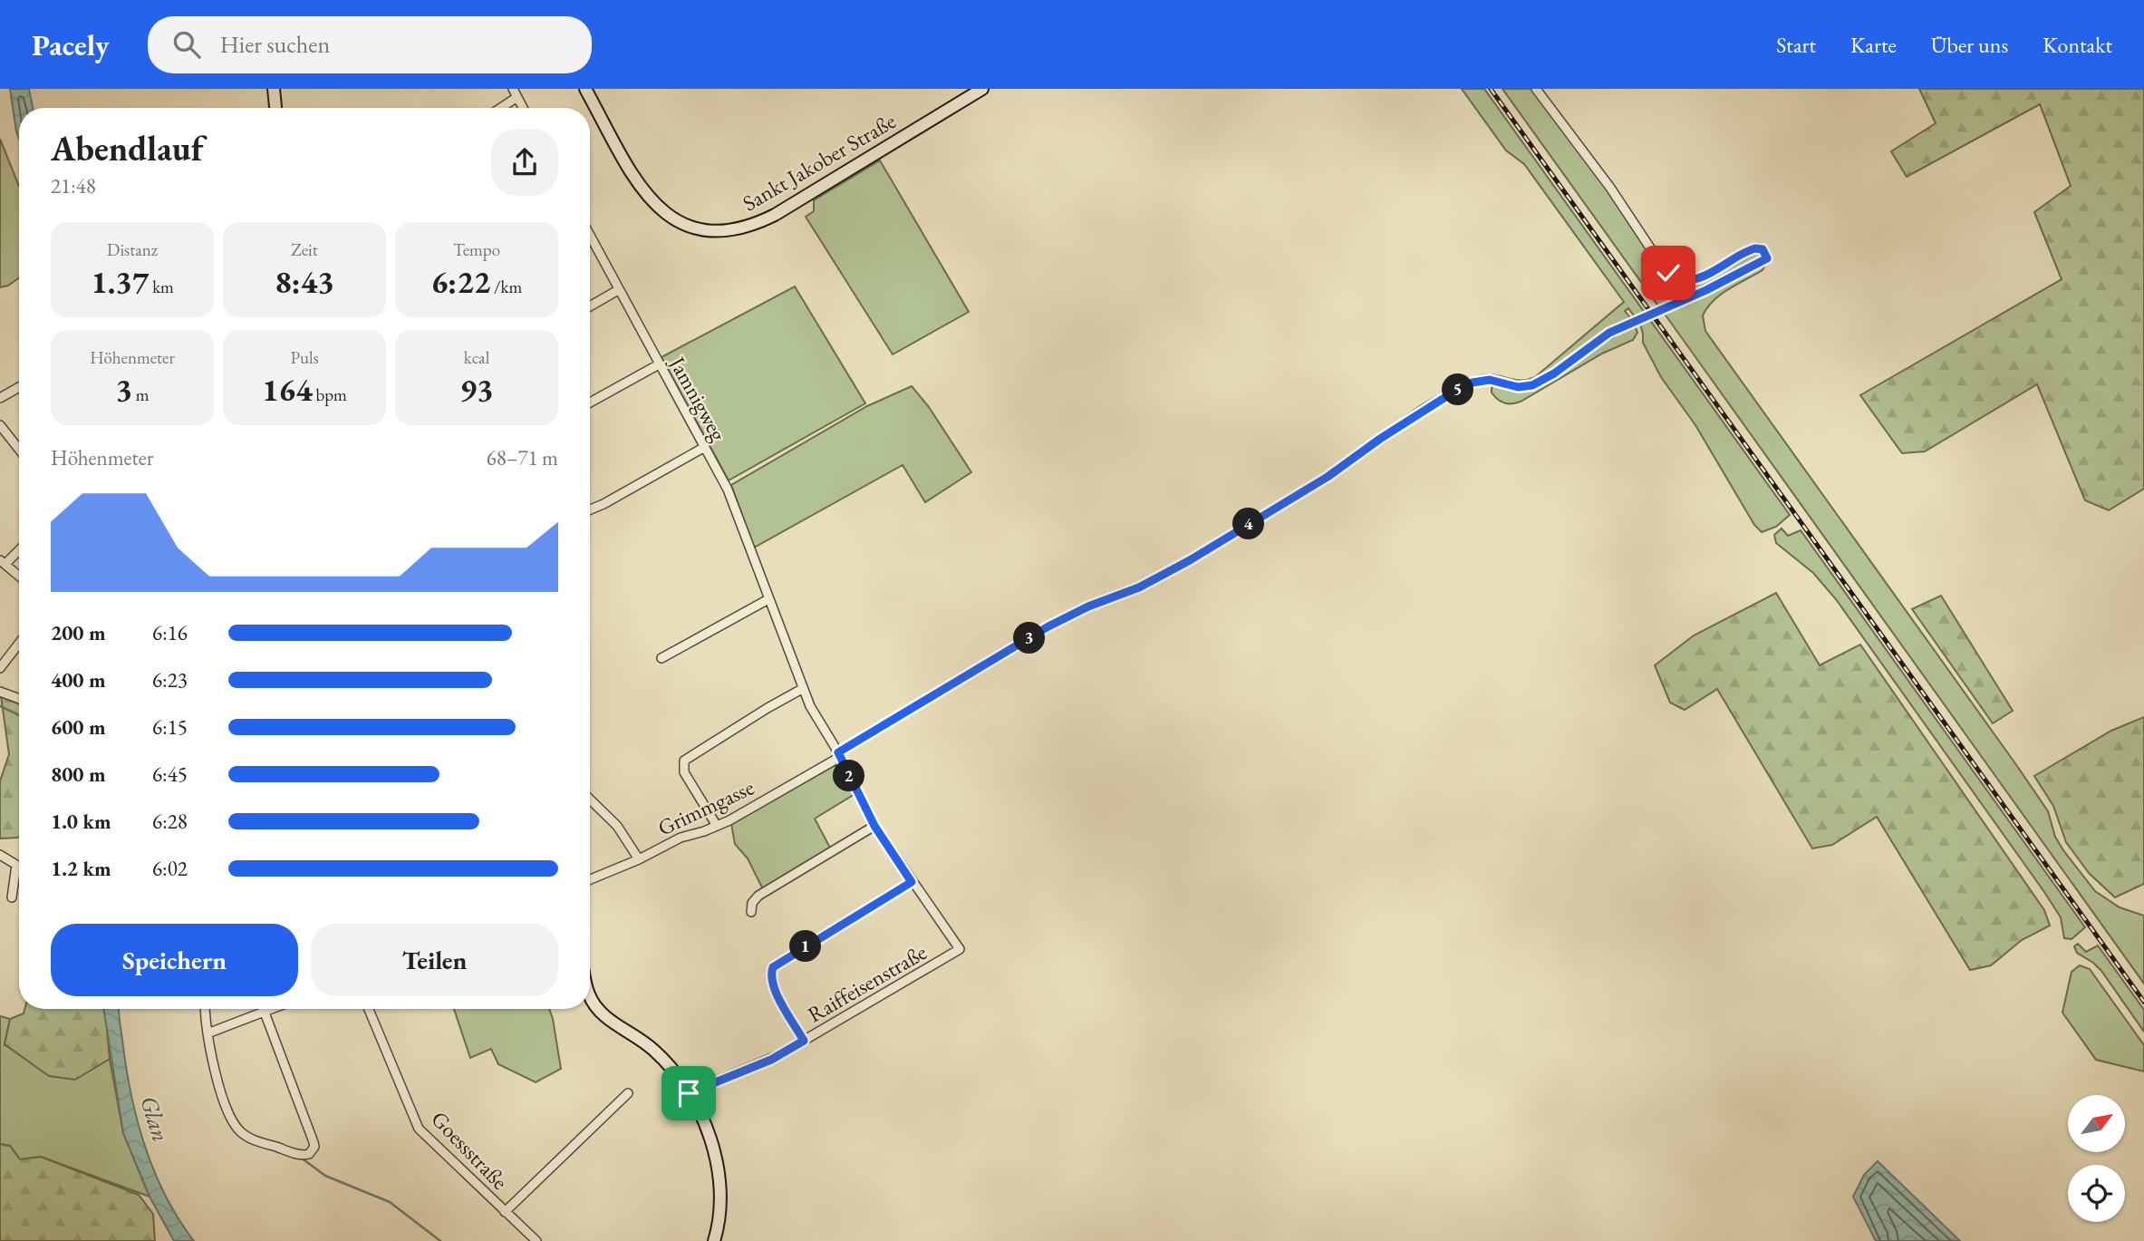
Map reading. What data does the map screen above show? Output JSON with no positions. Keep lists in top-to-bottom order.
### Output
{
  "streets": {
    "main road": ["Sankt Jakober Straße"],
    "street": [
      "Jamnigweg",
      "Grimmgasse",
      "Raiffeisenstraße",
      "Goessstraße"
    ]
  },
  "crossings": [
    ["Jamnigweg", "Grimmgasse"],
    ["Jamnigweg", "Raiffeisenstraße"]
  ],
  "water": ["Glan"],
  "north": "top right",
  "page": {
    "header": "Pacely",
    "search": "Hier suchen",
    "nav": [
      "Start",
      "Karte",
      "Über uns",
      "Kontakt"
    ],
    "heading": ["Abendlauf", "21:48"],
    "stats": [
      ["Distanz", "1.37 km"],
      ["Zeit", "8:43"],
      ["Tempo", "6:22 /km"],
      ["Höhenmeter", "3 m"],
      ["Puls", "164 bpm"],
      ["kcal", "93"]
    ],
    "pins": [
      "5",
      "4",
      "3",
      "2",
      "1"
    ],
    "chart": ["Höhenmeter", "68–71 m"],
    "list": [
      {
        "name": "200 m",
        "note": "6:16"
      },
      {
        "name": "400 m",
        "note": "6:23"
      },
      {
        "name": "600 m",
        "note": "6:15"
      },
      {
        "name": "800 m",
        "note": "6:45"
      },
      {
        "name": "1.0 km",
        "note": "6:28"
      },
      {
        "name": "1.2 km",
        "note": "6:02"
      }
    ],
    "buttons": ["Speichern", "Teilen"]
  }
}
